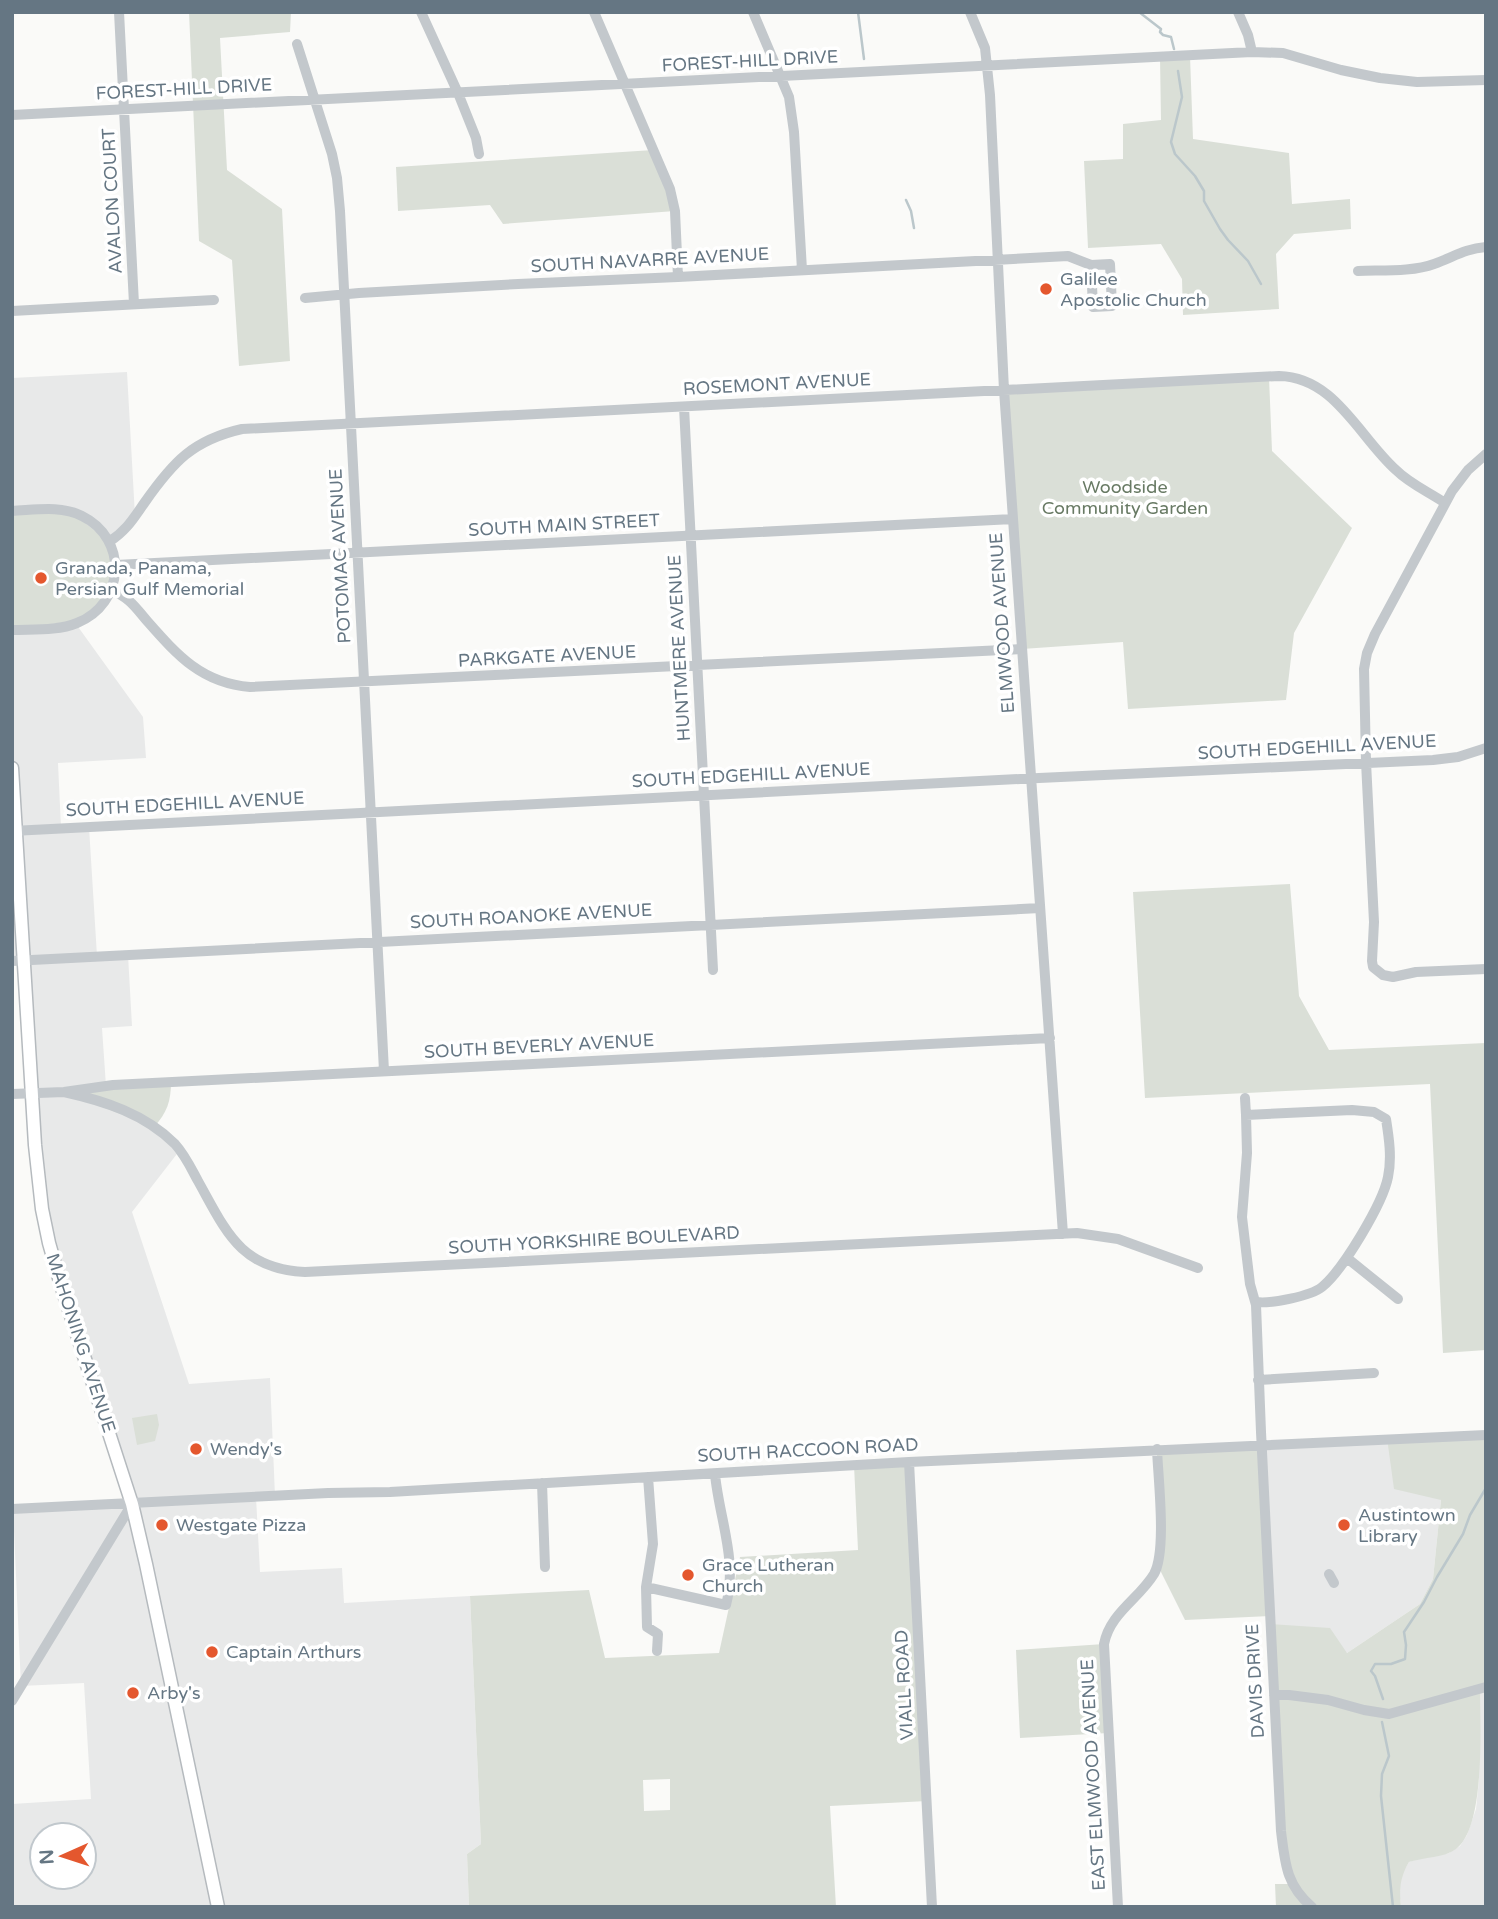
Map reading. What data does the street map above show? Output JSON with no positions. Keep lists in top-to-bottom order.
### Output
{
  "streets": {
    "main road": ["MAHONING AVENUE"],
    "street": [
      "FOREST-HILL DRIVE",
      "AVALON COURT",
      "SOUTH NAVARRE AVENUE",
      "ROSEMONT AVENUE",
      "SOUTH MAIN STREET",
      "POTOMAC AVENUE",
      "ELMWOOD AVENUE",
      "HUNTMERE AVENUE",
      "PARKGATE AVENUE",
      "SOUTH EDGEHILL AVENUE",
      "SOUTH ROANOKE AVENUE",
      "SOUTH BEVERLY AVENUE",
      "SOUTH YORKSHIRE BOULEVARD",
      "SOUTH RACCOON ROAD",
      "DAVIS DRIVE",
      "VIALL ROAD",
      "EAST ELMWOOD AVENUE"
    ]
  },
  "crossings": [
    ["FOREST-HILL DRIVE", "AVALON COURT"],
    ["FOREST-HILL DRIVE", "POTOMAC AVENUE"],
    ["FOREST-HILL DRIVE", "ELMWOOD AVENUE"],
    ["SOUTH NAVARRE AVENUE", "POTOMAC AVENUE"],
    ["SOUTH NAVARRE AVENUE", "ELMWOOD AVENUE"],
    ["ROSEMONT AVENUE", "POTOMAC AVENUE"],
    ["ROSEMONT AVENUE", "ELMWOOD AVENUE"],
    ["ROSEMONT AVENUE", "HUNTMERE AVENUE"],
    ["SOUTH MAIN STREET", "POTOMAC AVENUE"],
    ["SOUTH MAIN STREET", "ELMWOOD AVENUE"],
    ["SOUTH MAIN STREET", "HUNTMERE AVENUE"],
    ["POTOMAC AVENUE", "PARKGATE AVENUE"],
    ["POTOMAC AVENUE", "SOUTH EDGEHILL AVENUE"],
    ["POTOMAC AVENUE", "SOUTH ROANOKE AVENUE"],
    ["POTOMAC AVENUE", "SOUTH BEVERLY AVENUE"],
    ["ELMWOOD AVENUE", "PARKGATE AVENUE"],
    ["ELMWOOD AVENUE", "SOUTH EDGEHILL AVENUE"],
    ["ELMWOOD AVENUE", "SOUTH ROANOKE AVENUE"],
    ["ELMWOOD AVENUE", "SOUTH BEVERLY AVENUE"],
    ["ELMWOOD AVENUE", "SOUTH YORKSHIRE BOULEVARD"],
    ["HUNTMERE AVENUE", "PARKGATE AVENUE"],
    ["HUNTMERE AVENUE", "SOUTH EDGEHILL AVENUE"],
    ["HUNTMERE AVENUE", "SOUTH ROANOKE AVENUE"],
    ["SOUTH EDGEHILL AVENUE", "MAHONING AVENUE"],
    ["SOUTH ROANOKE AVENUE", "MAHONING AVENUE"],
    ["SOUTH BEVERLY AVENUE", "SOUTH YORKSHIRE BOULEVARD"],
    ["SOUTH BEVERLY AVENUE", "MAHONING AVENUE"],
    ["MAHONING AVENUE", "SOUTH RACCOON ROAD"],
    ["SOUTH RACCOON ROAD", "DAVIS DRIVE"],
    ["SOUTH RACCOON ROAD", "VIALL ROAD"],
    ["SOUTH RACCOON ROAD", "EAST ELMWOOD AVENUE"]
  ],
  "parks": ["Woodside Community Garden"],
  "places": [
    "Galilee Apostolic Church",
    "Granada, Panama, Persian Gulf Memorial",
    "Wendy's",
    "Westgate Pizza",
    "Austintown Library",
    "Grace Lutheran Church",
    "Captain Arthurs",
    "Arby's"
  ],
  "north": "left"
}
